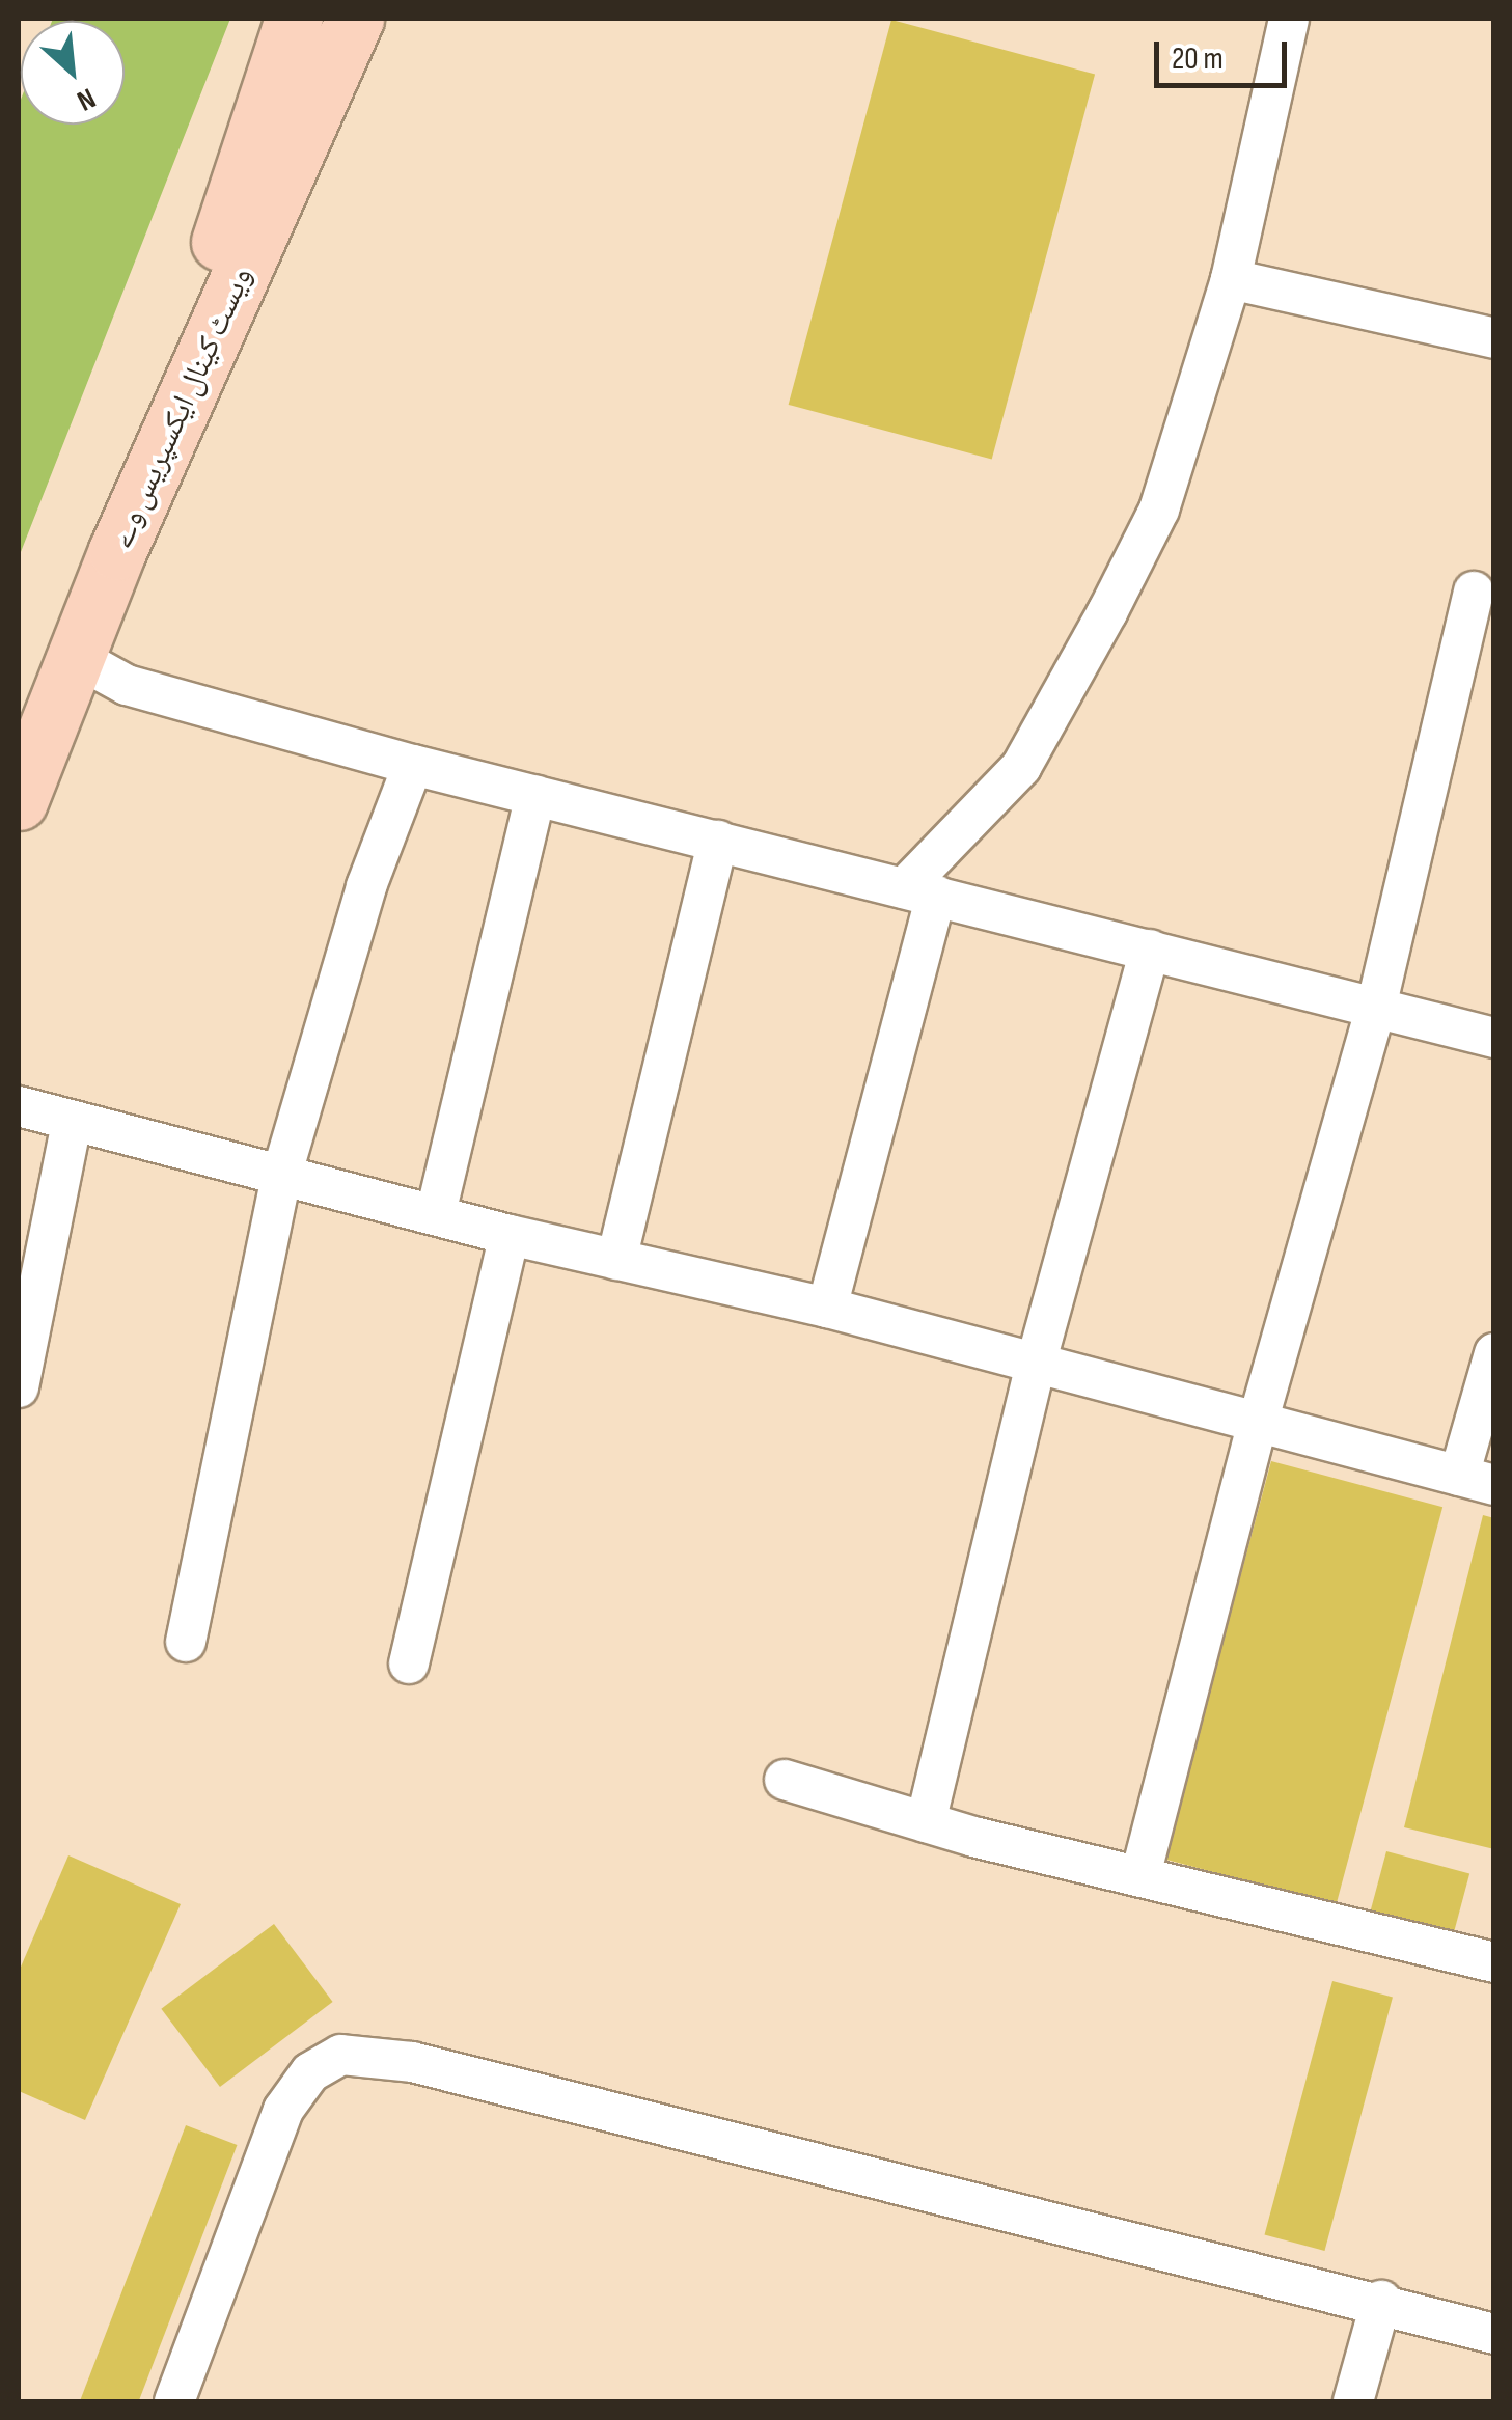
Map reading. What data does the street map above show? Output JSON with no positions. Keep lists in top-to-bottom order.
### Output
{
  "streets": {
    "main road": ["ویسٹ کینال ایکسپریس وے"]
  },
  "scale_bar": "20 m",
  "north": "bottom right"
}
